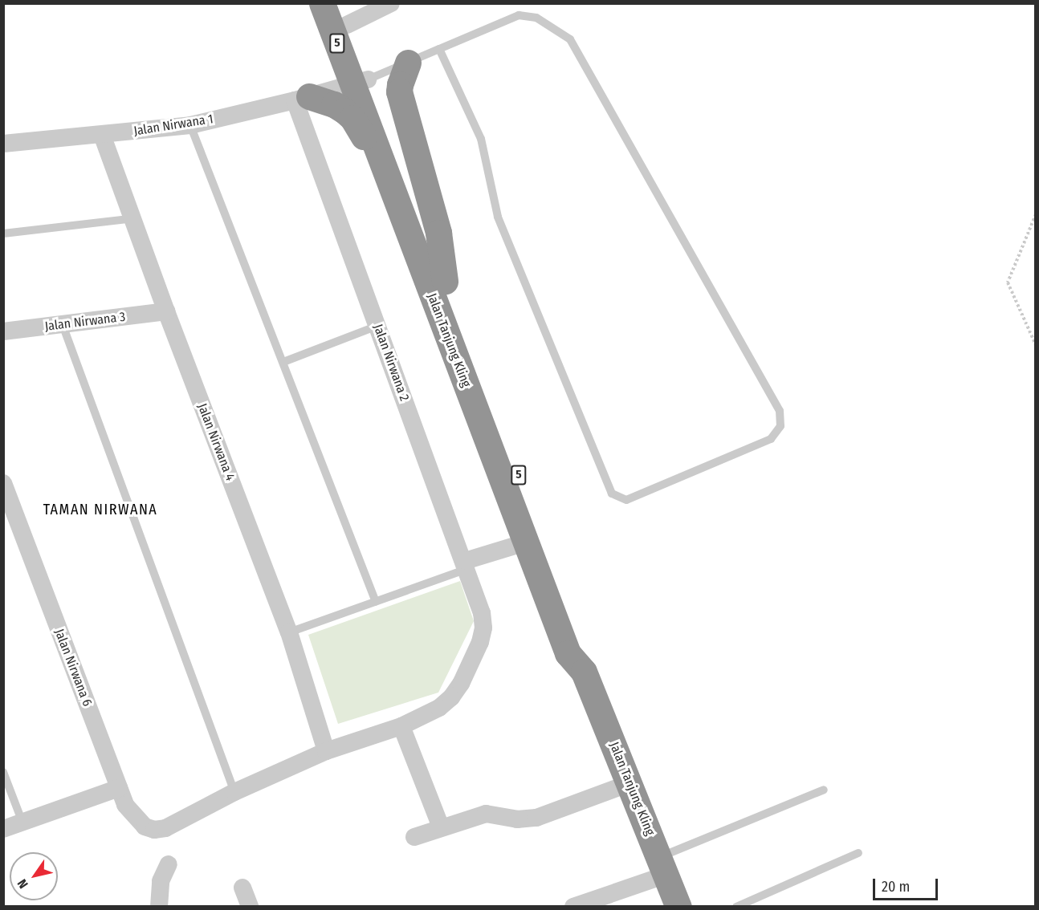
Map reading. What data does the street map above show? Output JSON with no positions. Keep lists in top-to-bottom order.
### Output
{
  "streets": {
    "highway": ["5", "Jalan Tanjung Kling"],
    "street": [
      "Jalan Nirwana 1",
      "Jalan Nirwana 3",
      "Jalan Nirwana 2",
      "Jalan Nirwana 4",
      "Jalan Nirwana 6"
    ]
  },
  "crossings": [
    ["Jalan Nirwana 1", "Jalan Tanjung Kling"],
    ["Jalan Nirwana 1", "Jalan Nirwana 2"],
    ["Jalan Nirwana 1", "Jalan Nirwana 4"],
    ["Jalan Nirwana 3", "Jalan Nirwana 4"]
  ],
  "districts": ["TAMAN NIRWANA"],
  "scale_bar": "20 m",
  "north": "bottom left"
}
